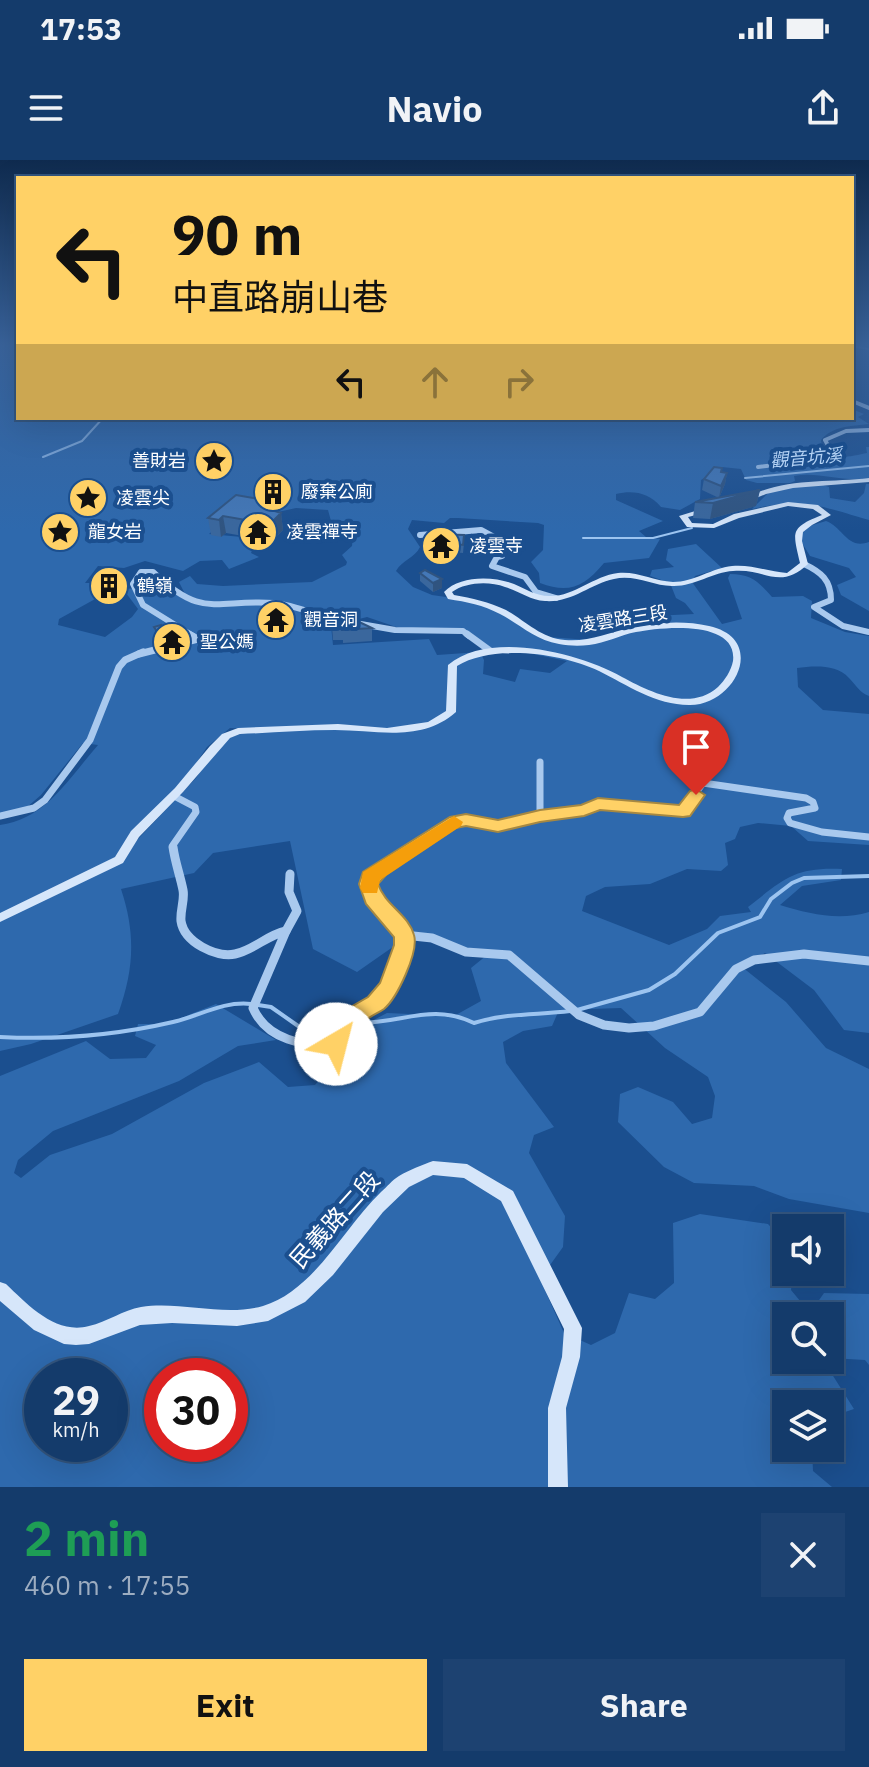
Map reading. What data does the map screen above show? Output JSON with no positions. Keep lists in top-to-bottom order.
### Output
{
  "streets": {
    "street": ["凌雲路三段", "民義路二段"]
  },
  "water": ["觀音坑溪"],
  "places": {
    "place": ["善財岩", "凌雲尖", "龍女岩"],
    "building": ["廢棄公廁", "鶴嶺"],
    "temple": [
      "凌雲禪寺",
      "凌雲寺",
      "觀音洞",
      "聖公媽"
    ]
  },
  "page": {
    "status": "17:53",
    "header": "Navio",
    "turn": ["90 m", "中直路崩山巷"],
    "speed": "29 km/h",
    "limit": "30",
    "heading": ["2 min", "460 m · 17:55"],
    "buttons": ["Exit", "Share"]
  }
}
